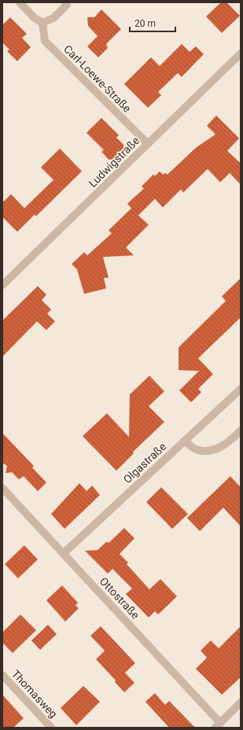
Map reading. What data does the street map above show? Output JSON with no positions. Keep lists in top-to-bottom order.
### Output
{
  "streets": {
    "street": [
      "Carl-Loewe-Straße",
      "Ludwigstraße",
      "Olgastraße",
      "Ottostraße",
      "Thomasweg"
    ]
  },
  "crossings": [
    ["Carl-Loewe-Straße", "Ludwigstraße"],
    ["Olgastraße", "Ottostraße"]
  ],
  "scale_bar": "20 m"
}
